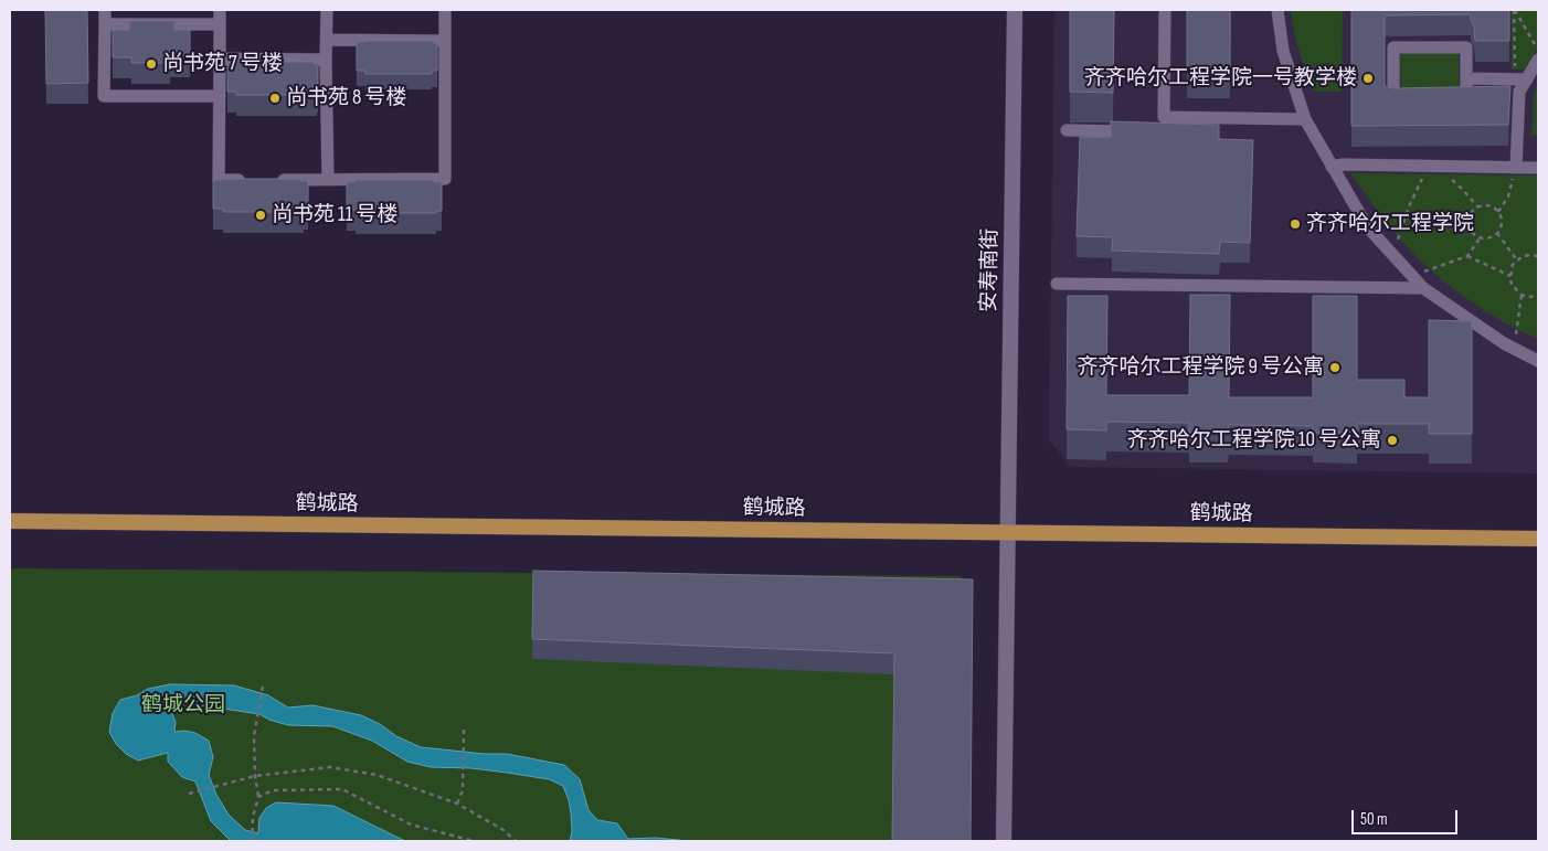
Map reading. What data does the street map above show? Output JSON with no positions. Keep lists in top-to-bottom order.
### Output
{
  "streets": {
    "main road": ["鹤城路"],
    "street": ["安寿南街"]
  },
  "crossings": [
    ["安寿南街", "鹤城路"]
  ],
  "parks": ["鹤城公园"],
  "places": [
    "尚书苑 7 号楼",
    "齐齐哈尔工程学院一号教学楼",
    "尚书苑 8 号楼",
    "尚书苑 11 号楼",
    "齐齐哈尔工程学院",
    "齐齐哈尔工程学院 9 号公寓",
    "齐齐哈尔工程学院 10 号公寓"
  ],
  "scale_bar": "50 m"
}
